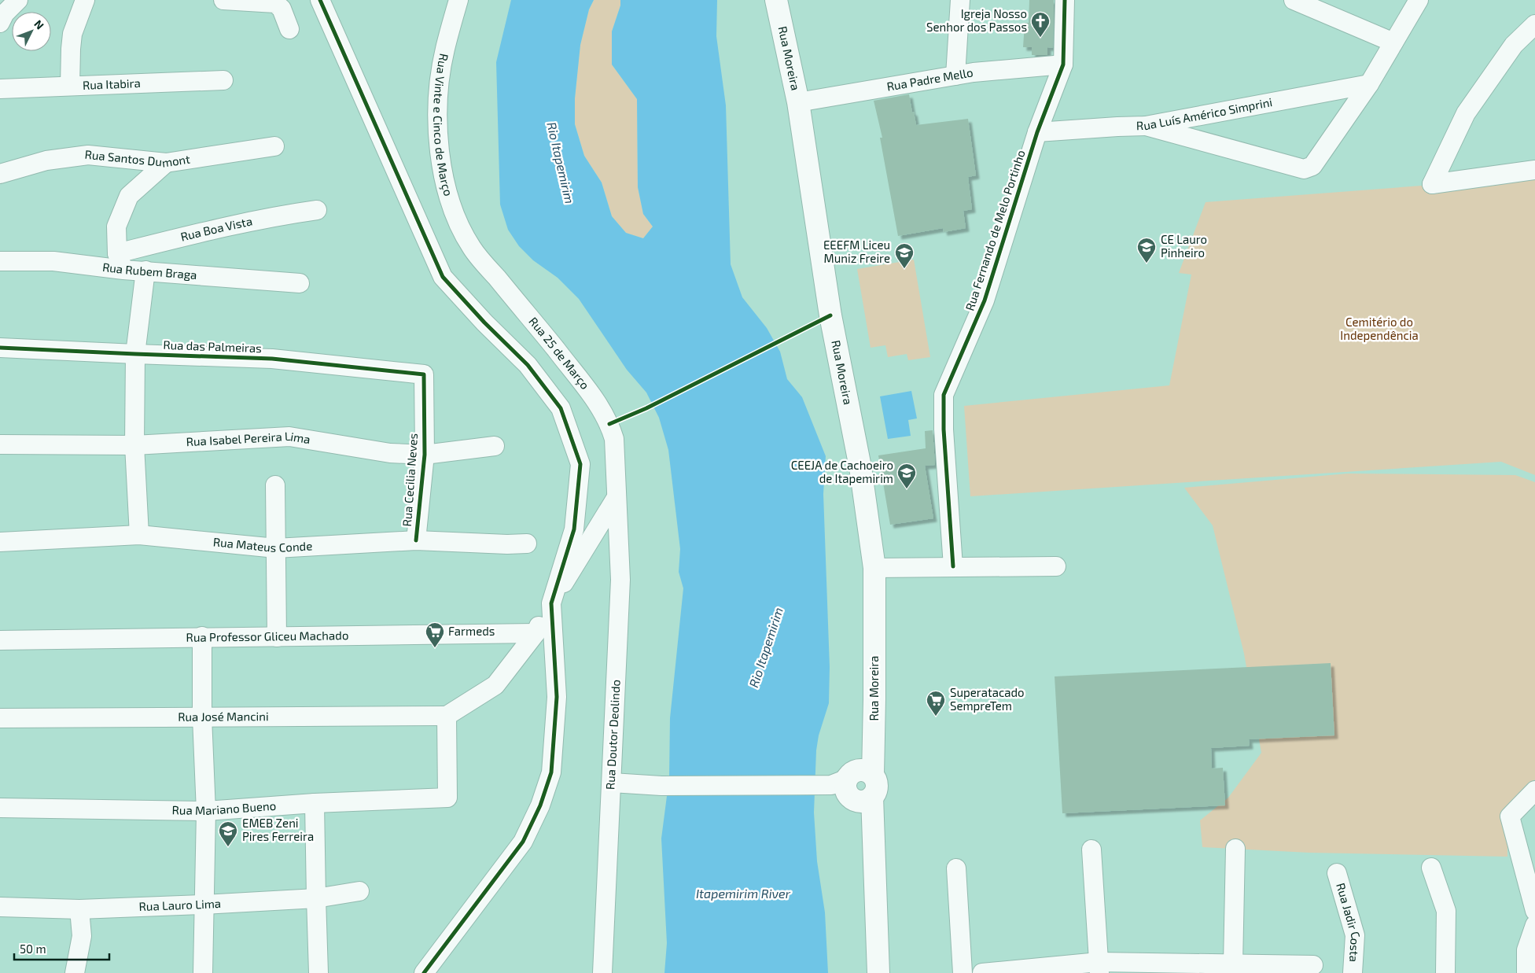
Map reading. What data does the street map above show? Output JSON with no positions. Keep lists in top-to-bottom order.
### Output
{
  "streets": {
    "main road": ["Rua Moreira"],
    "street": [
      "Rua Padre Mello",
      "Rua Itabira",
      "Rua Luís Américo Simprini",
      "Rua Vinte e Cinco de Março",
      "Rua Santos Dumont",
      "Rua Boa Vista",
      "Rua Fernando de Melo Portinho",
      "Rua Rubem Braga",
      "Rua das Palmeiras",
      "Rua 25 de Março",
      "Rua Isabel Pereira Lima",
      "Rua Cecilia Neves",
      "Rua Mateus Conde",
      "Rua Professor Gliceu Machado",
      "Rua José Mancini",
      "Rua Doutor Deolindo",
      "Rua Mariano Bueno",
      "Rua Lauro Lima",
      "Rua Jadir Costa"
    ]
  },
  "crossings": [
    ["Rua Moreira", "Rua Padre Mello"],
    ["Rua Padre Mello", "Rua Fernando de Melo Portinho"],
    ["Rua Luís Américo Simprini", "Rua Fernando de Melo Portinho"],
    ["Rua Vinte e Cinco de Março", "Rua 25 de Março"],
    ["Rua Boa Vista", "Rua Rubem Braga"],
    ["Rua das Palmeiras", "Rua Cecilia Neves"],
    ["Rua 25 de Março", "Rua Doutor Deolindo"],
    ["Rua Isabel Pereira Lima", "Rua Cecilia Neves"],
    ["Rua Cecilia Neves", "Rua Mateus Conde"],
    ["Rua José Mancini", "Rua Mariano Bueno"]
  ],
  "water": ["Rio Itapemirim", "Itapemirim River"],
  "parks": ["Cemitério do Independência"],
  "places": {
    "church": ["Igreja Nosso Senhor dos Passos"],
    "school or university": [
      "CE Lauro Pinheiro",
      "EEEFM Liceu Muniz Freire",
      "CEEJA de Cachoeiro de Itapemirim",
      "EMEB Zeni Pires Ferreira"
    ],
    "supermarket": ["Farmeds", "Superatacado SempreTem"]
  },
  "scale_bar": "50 m",
  "north": "top right"
}
